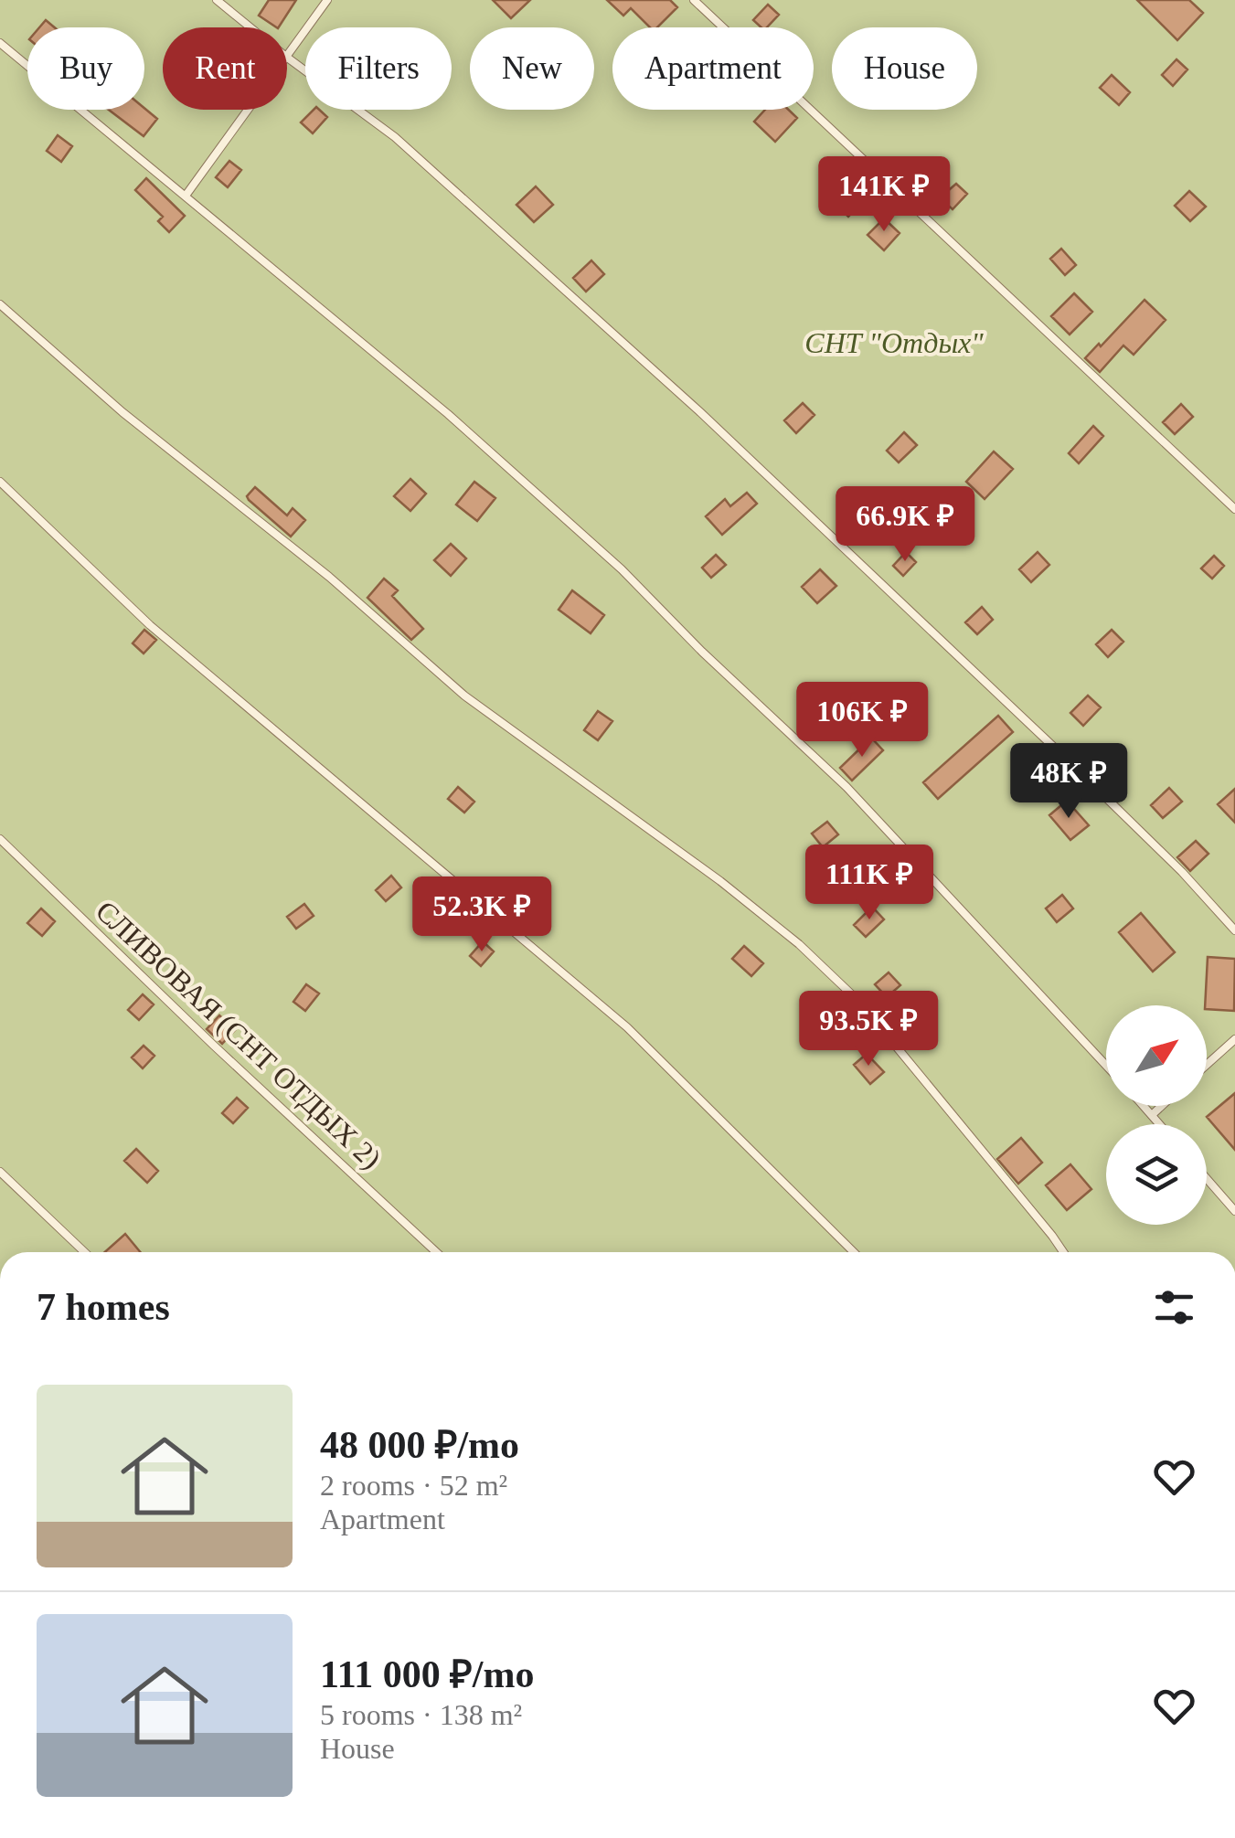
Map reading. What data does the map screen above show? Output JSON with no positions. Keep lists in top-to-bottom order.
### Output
{
  "streets": {
    "lane": ["СЛИВОВАЯ (СНТ ОТДЫХ 2)"]
  },
  "parks": ["СНТ \"Отдых\""],
  "north": "top right",
  "page": {
    "chip": [
      "Buy",
      "Rent",
      "Filters",
      "New",
      "Apartment",
      "House"
    ],
    "price": [
      "141K ₽",
      "66.9K ₽",
      "106K ₽",
      "48K ₽",
      "111K ₽",
      "52.3K ₽",
      "93.5K ₽"
    ],
    "heading": "7 homes",
    "list": [
      {
        "name": "48 000 ₽/mo",
        "note": "2 rooms · 52 m² · Apartment"
      },
      {
        "name": "111 000 ₽/mo",
        "note": "5 rooms · 138 m² · House"
      }
    ]
  }
}
